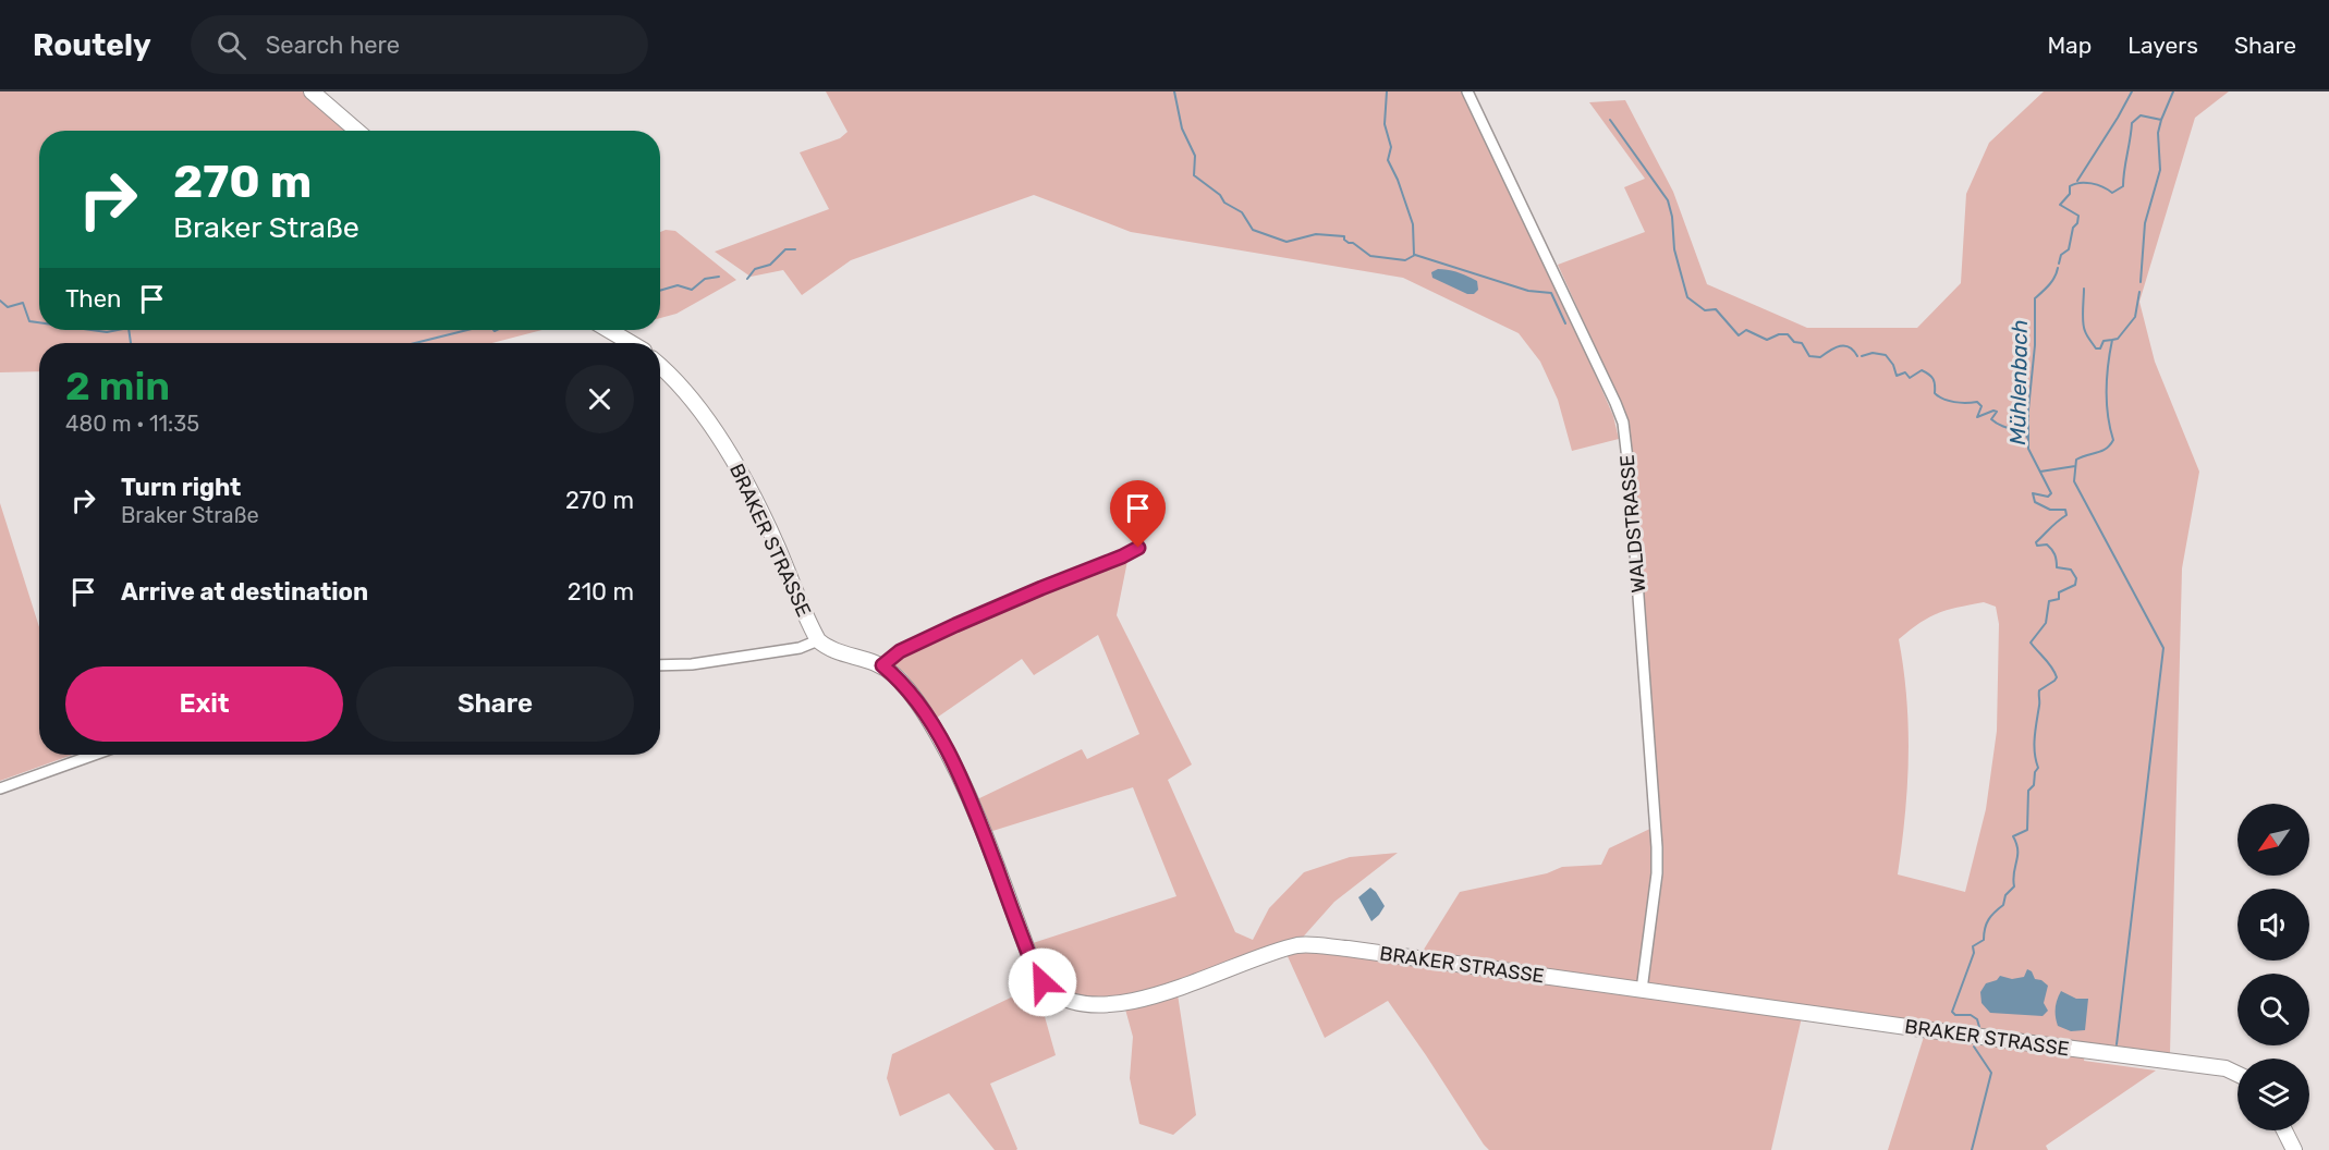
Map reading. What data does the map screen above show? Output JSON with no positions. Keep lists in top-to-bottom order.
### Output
{
  "streets": {
    "main road": ["BRAKER STRASSE"],
    "street": ["WALDSTRASSE"]
  },
  "crossings": [
    ["WALDSTRASSE", "BRAKER STRASSE"]
  ],
  "water": ["Mühlenbach"],
  "north": "bottom left",
  "page": {
    "header": "Routely",
    "search": "Search here",
    "nav": ["Map", "Layers", "Share"],
    "turn": ["270 m", "Braker Straße"],
    "then": "Then",
    "heading": ["2 min", "480 m · 11:35"],
    "list": [
      {
        "name": "Turn right",
        "note": "Braker Straße",
        "value": "270 m"
      },
      {
        "name": "Arrive at destination",
        "value": "210 m"
      }
    ],
    "buttons": ["Exit", "Share"]
  }
}
